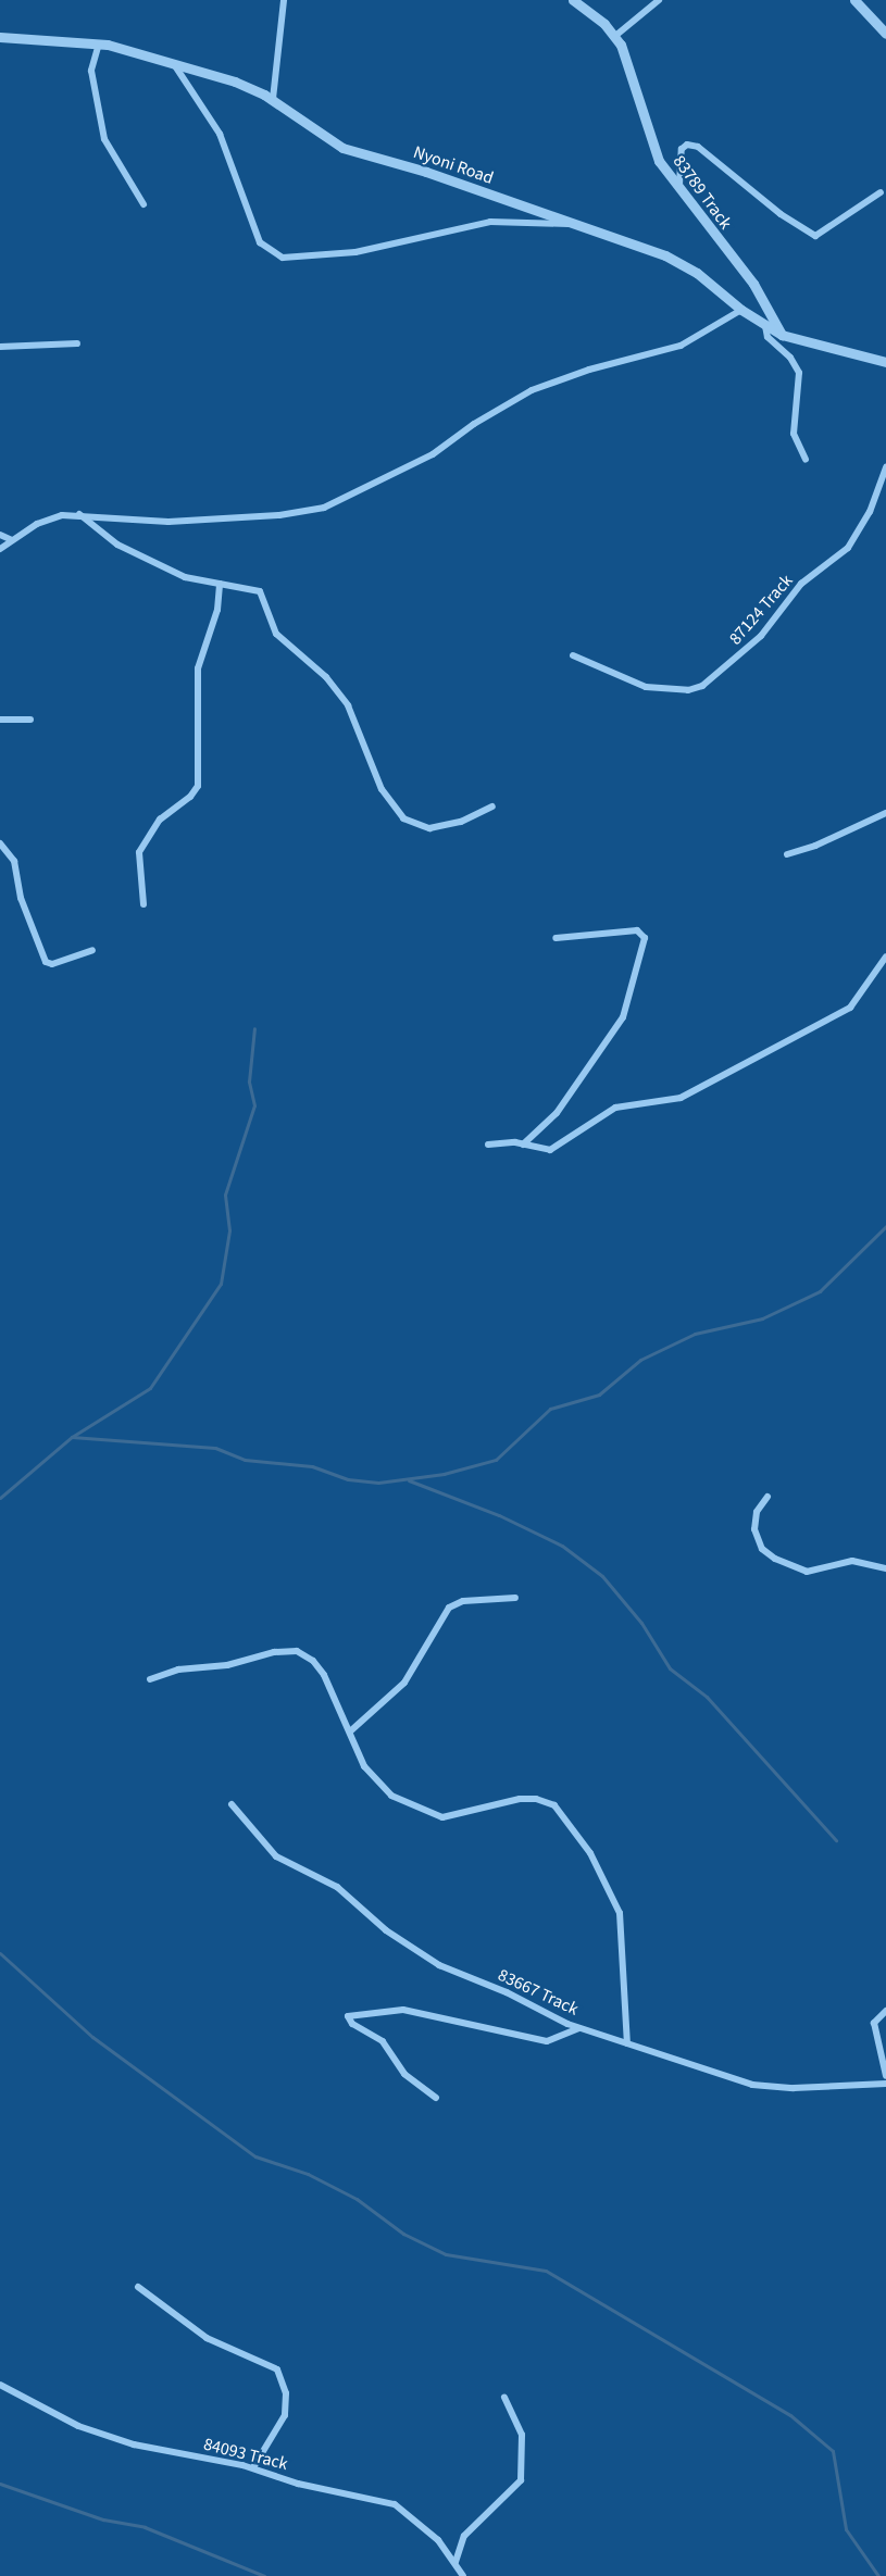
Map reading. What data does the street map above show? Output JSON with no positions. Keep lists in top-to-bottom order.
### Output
{
  "streets": {
    "street": [
      "Nyoni Road",
      "83789 Track",
      "87124 Track",
      "83667 Track",
      "84093 Track"
    ]
  },
  "crossings": [
    ["Nyoni Road", "83789 Track"]
  ]
}
